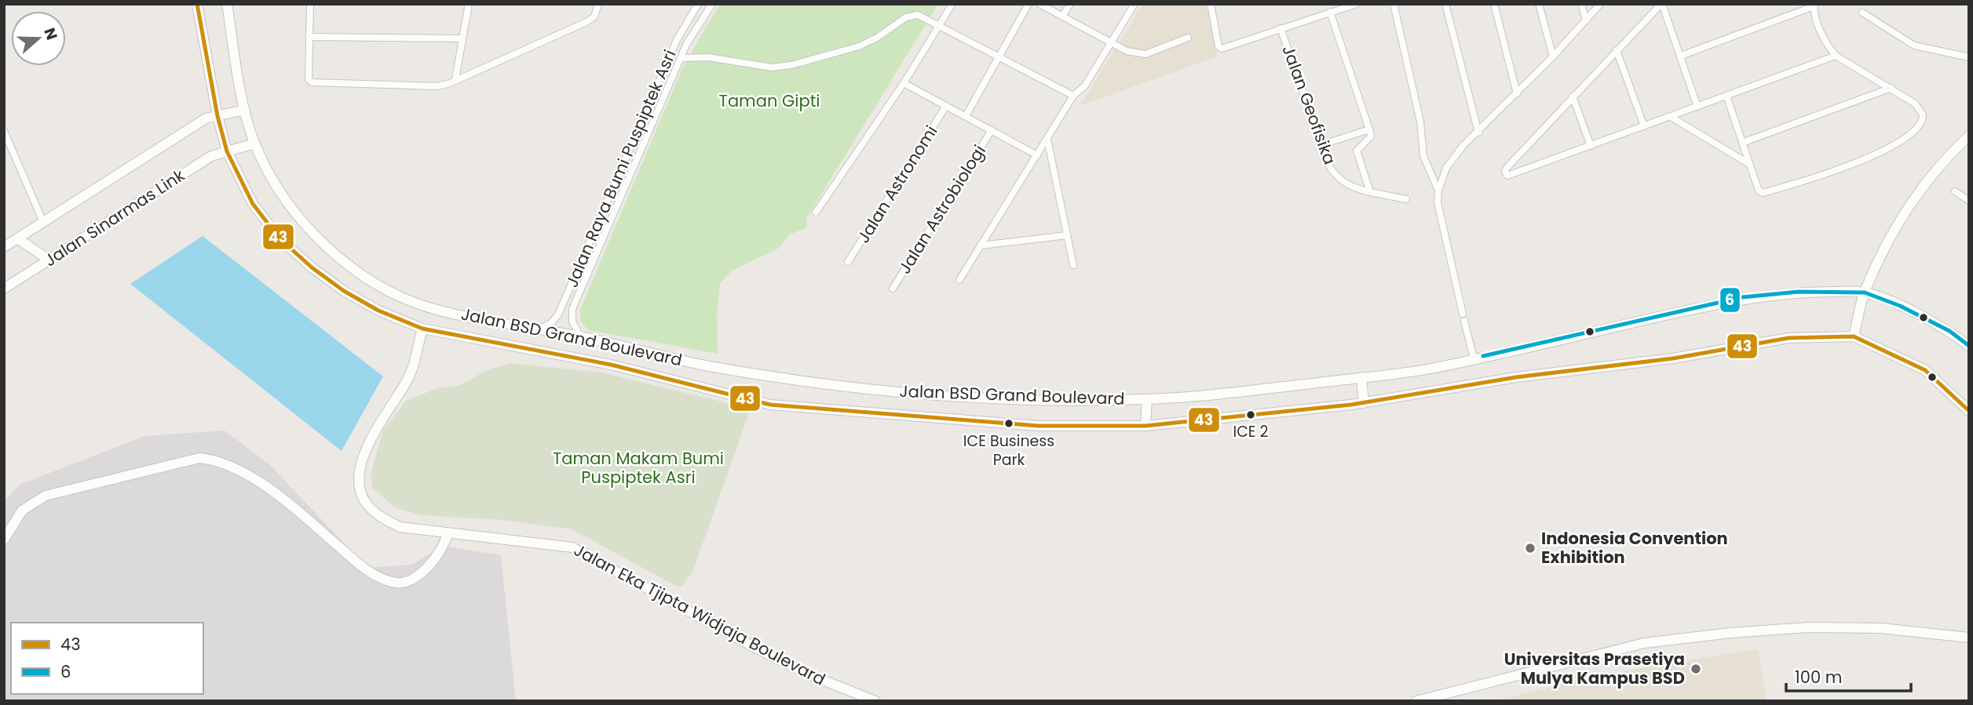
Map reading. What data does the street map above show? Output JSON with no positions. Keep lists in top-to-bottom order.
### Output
{
  "streets": {
    "main road": ["Jalan Sinarmas Link", "Jalan BSD Grand Boulevard", "Jalan Eka Tjipta Widjaja Boulevard"],
    "street": [
      "Jalan Geofisika",
      "Jalan Raya Bumi Puspiptek Asri",
      "Jalan Astronomi",
      "Jalan Astrobiologi"
    ]
  },
  "crossings": [
    ["Jalan Raya Bumi Puspiptek Asri", "Jalan BSD Grand Boulevard"],
    ["Jalan Sinarmas Link", "Jalan BSD Grand Boulevard"],
    ["Jalan BSD Grand Boulevard", "Jalan Eka Tjipta Widjaja Boulevard"]
  ],
  "parks": ["Taman Gipti", "Taman Makam Bumi Puspiptek Asri"],
  "places": [
    "ICE 2",
    "ICE Business Park",
    "Indonesia Convention Exhibition",
    "Universitas Prasetiya Mulya Kampus BSD"
  ],
  "lines": ["transit line 43", "transit line 6"],
  "legend": ["43", "6"],
  "scale_bar": "100 m",
  "north": "right"
}
